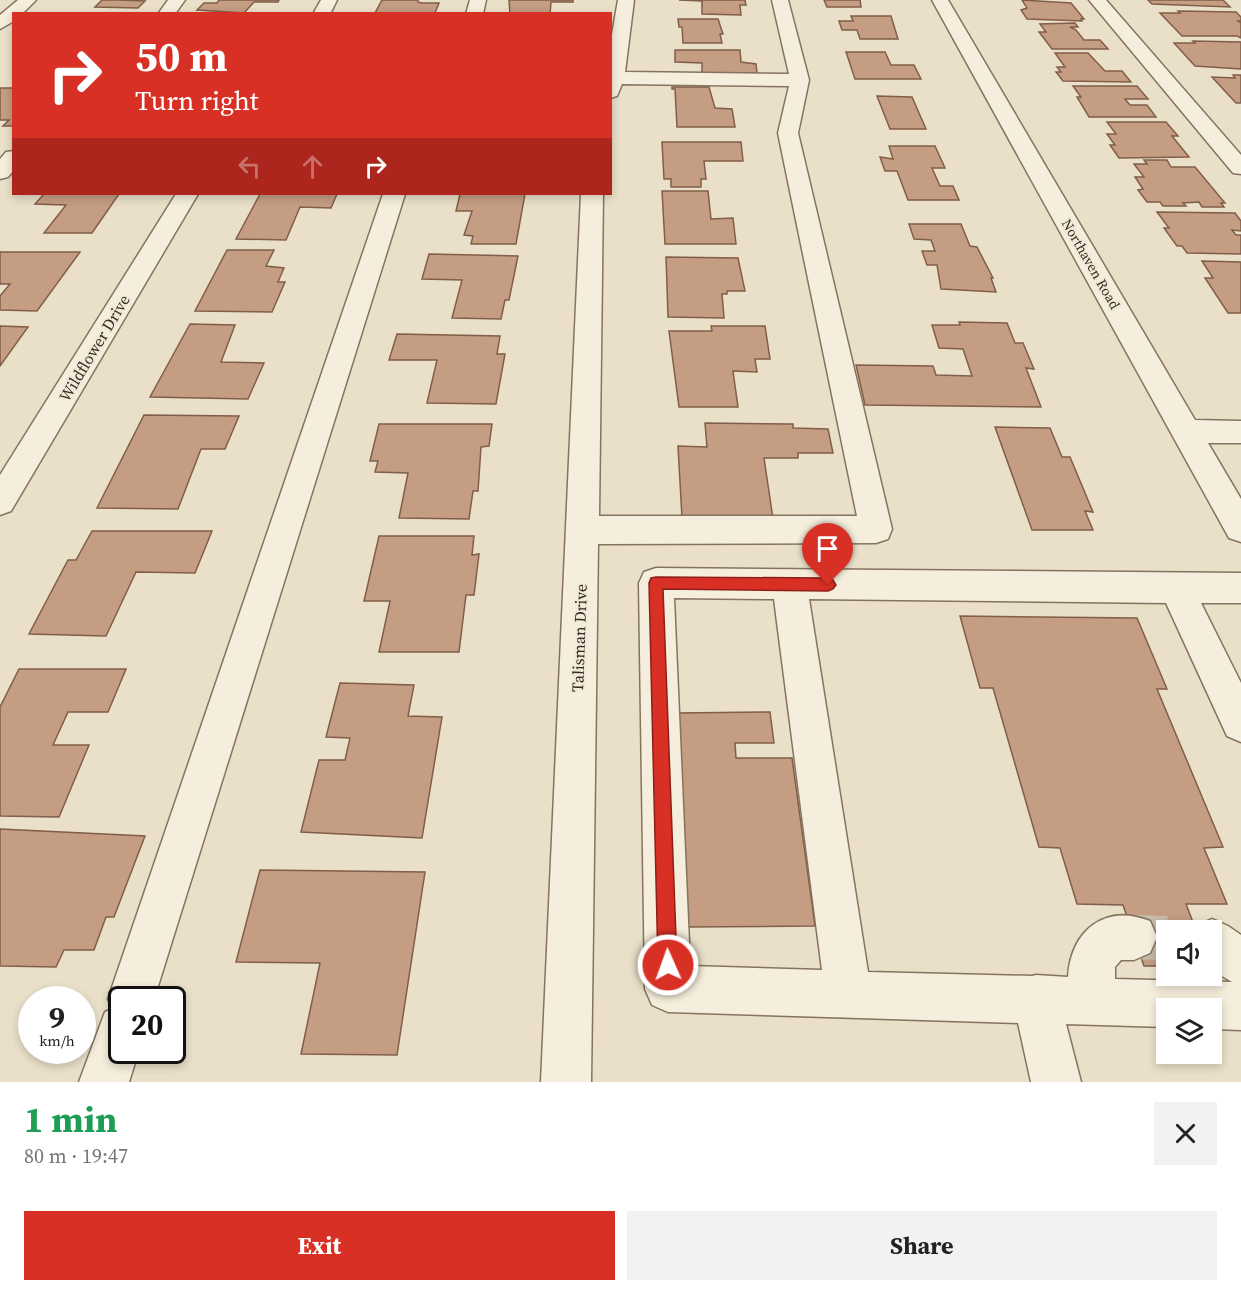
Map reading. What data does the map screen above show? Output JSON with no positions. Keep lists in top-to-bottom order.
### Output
{
  "streets": {
    "street": ["Northaven Road", "Wildflower Drive", "Talisman Drive"]
  },
  "page": {
    "turn": ["50 m", "Turn right"],
    "speed": "9 km/h",
    "limit": "20",
    "heading": ["1 min", "80 m · 19:47"],
    "buttons": ["Exit", "Share"]
  }
}
